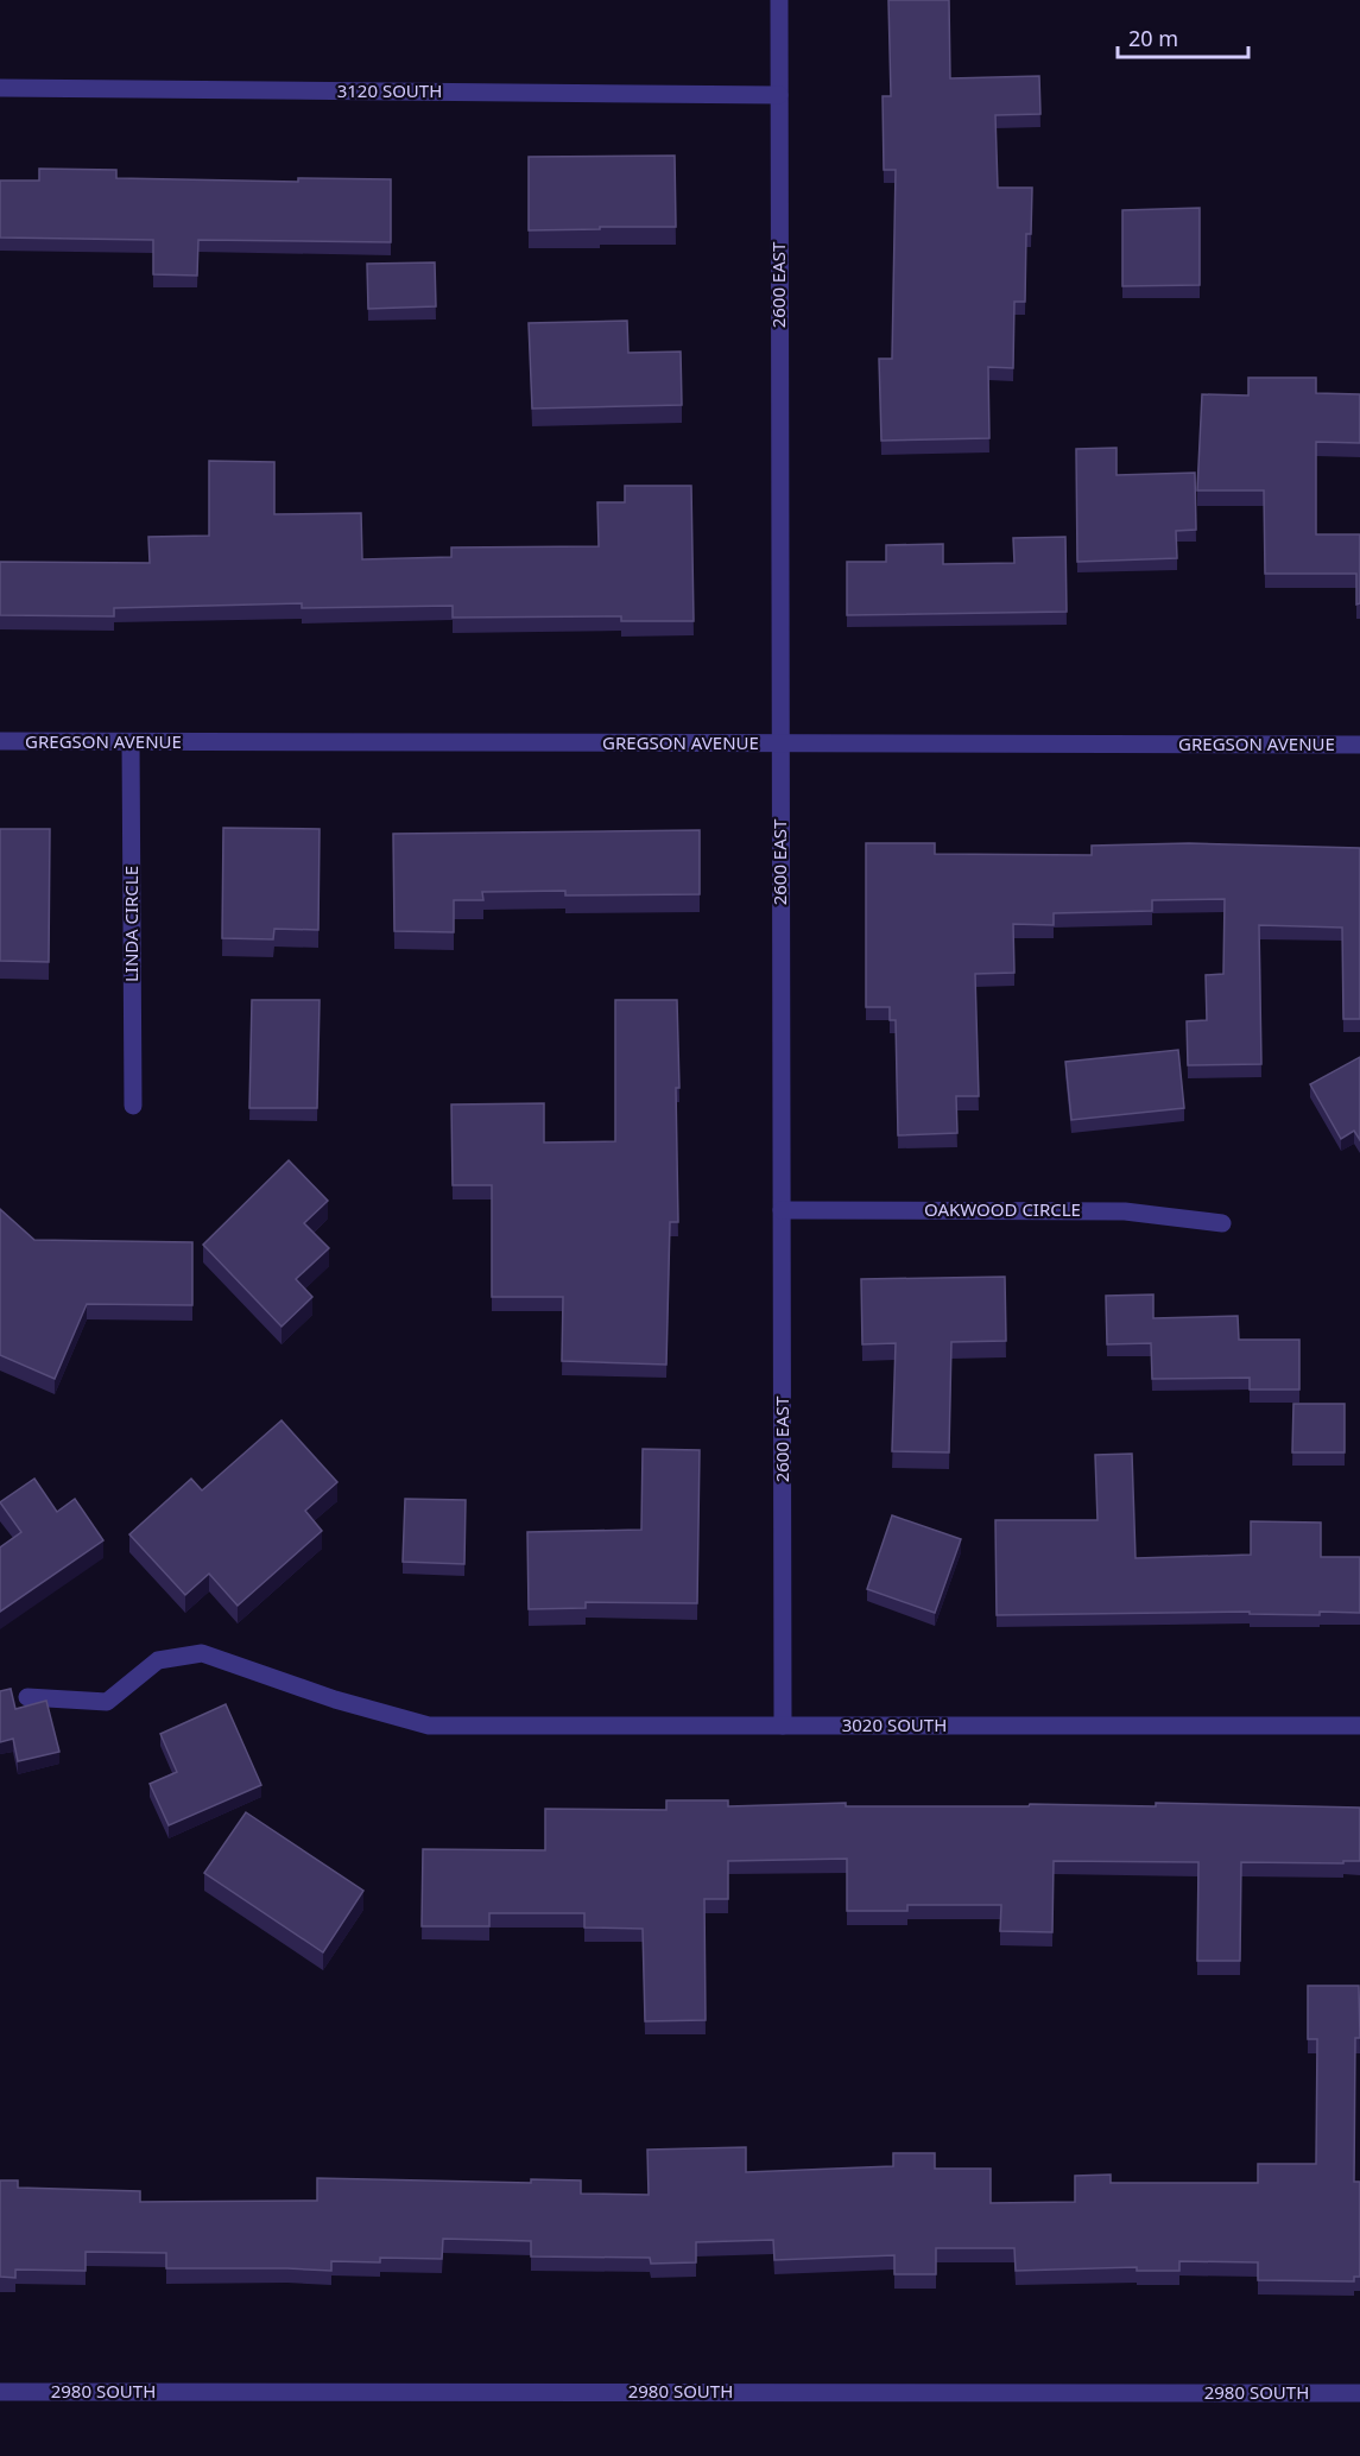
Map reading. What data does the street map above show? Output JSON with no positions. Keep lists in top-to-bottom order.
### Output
{
  "streets": {
    "street": [
      "3120 SOUTH",
      "2600 EAST",
      "GREGSON AVENUE",
      "LINDA CIRCLE",
      "OAKWOOD CIRCLE",
      "3020 SOUTH",
      "2980 SOUTH"
    ]
  },
  "crossings": [
    ["3120 SOUTH", "2600 EAST"],
    ["2600 EAST", "GREGSON AVENUE"],
    ["2600 EAST", "OAKWOOD CIRCLE"],
    ["2600 EAST", "3020 SOUTH"],
    ["GREGSON AVENUE", "LINDA CIRCLE"]
  ],
  "scale_bar": "20 m"
}
